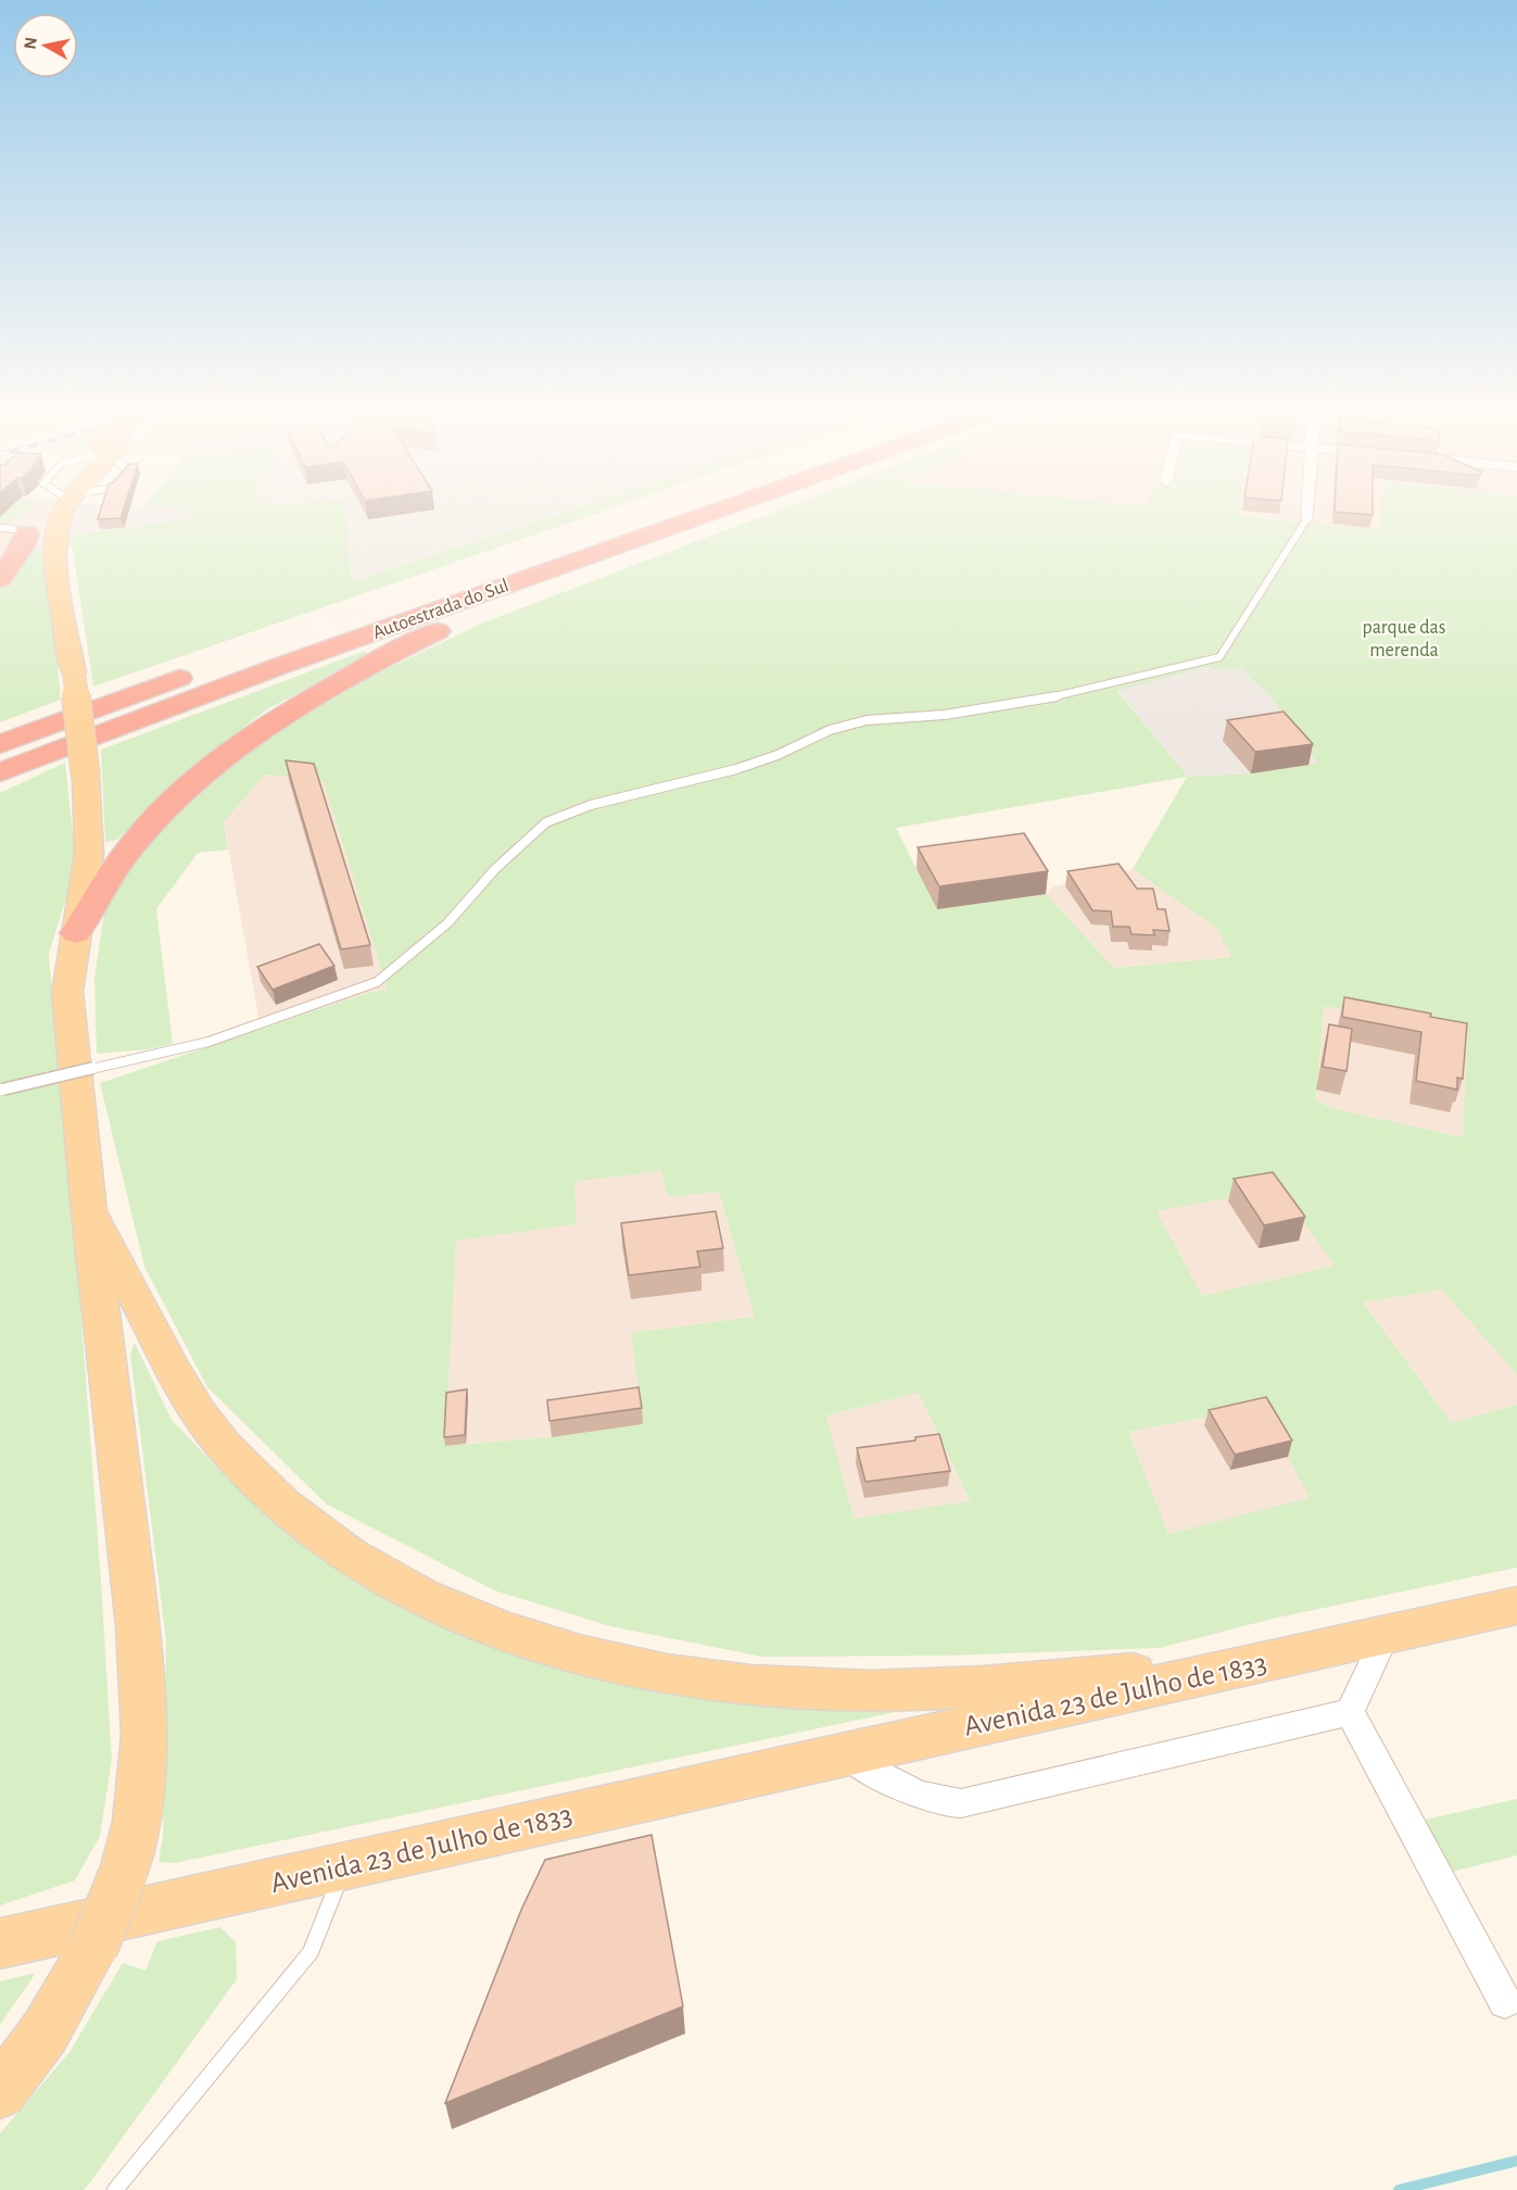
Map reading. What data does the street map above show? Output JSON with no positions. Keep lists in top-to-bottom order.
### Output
{
  "streets": {
    "highway": ["Autoestrada do Sul"],
    "main road": ["Avenida 23 de Julho de 1833"]
  },
  "parks": ["parque das merenda"],
  "north": "left"
}
